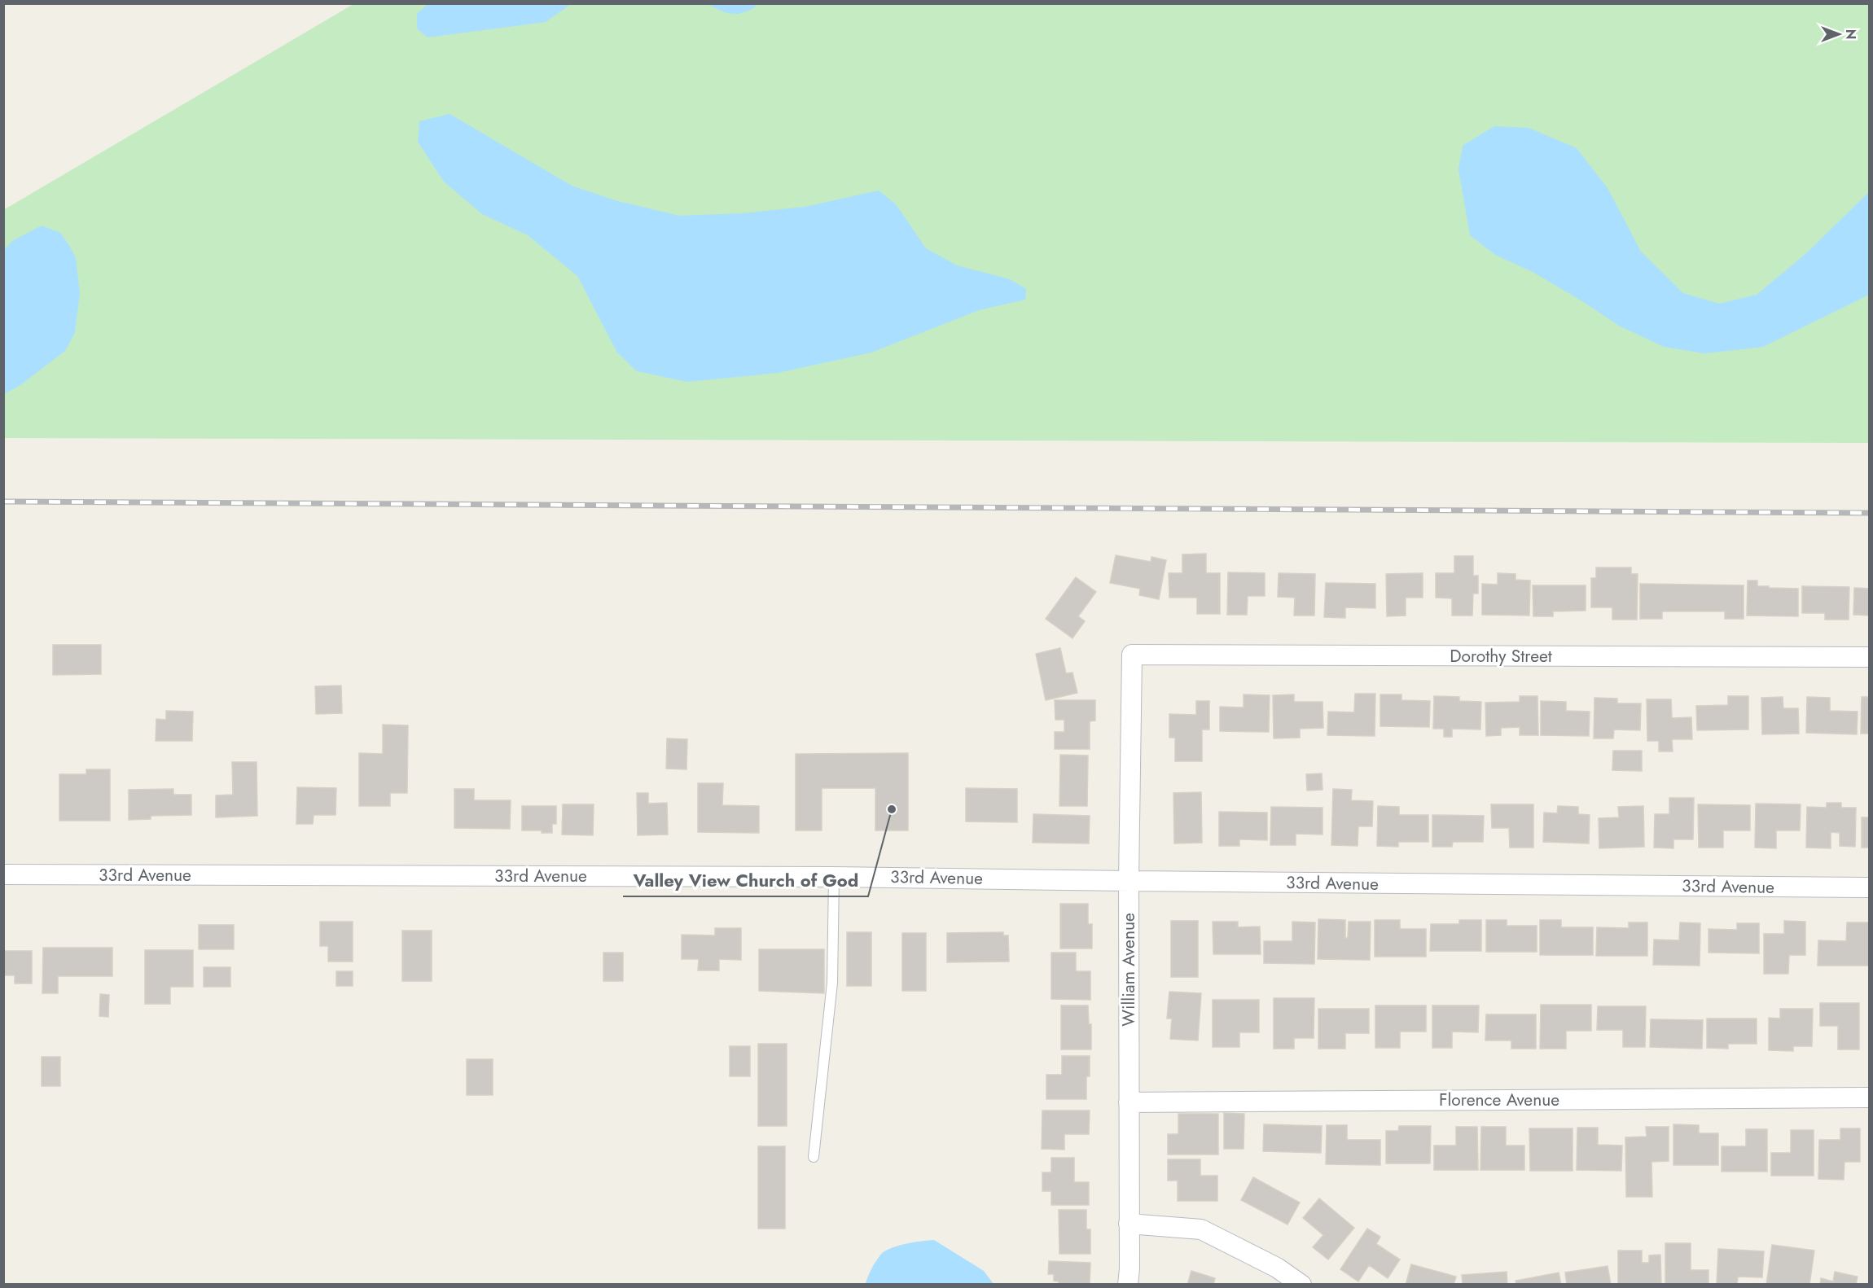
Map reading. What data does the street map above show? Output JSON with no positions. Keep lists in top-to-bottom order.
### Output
{
  "streets": {
    "street": [
      "Dorothy Street",
      "33rd Avenue",
      "William Avenue",
      "Florence Avenue"
    ]
  },
  "crossings": [
    ["Dorothy Street", "William Avenue"],
    ["33rd Avenue", "William Avenue"],
    ["William Avenue", "Florence Avenue"]
  ],
  "places": ["Valley View Church of God"],
  "north": "right"
}
